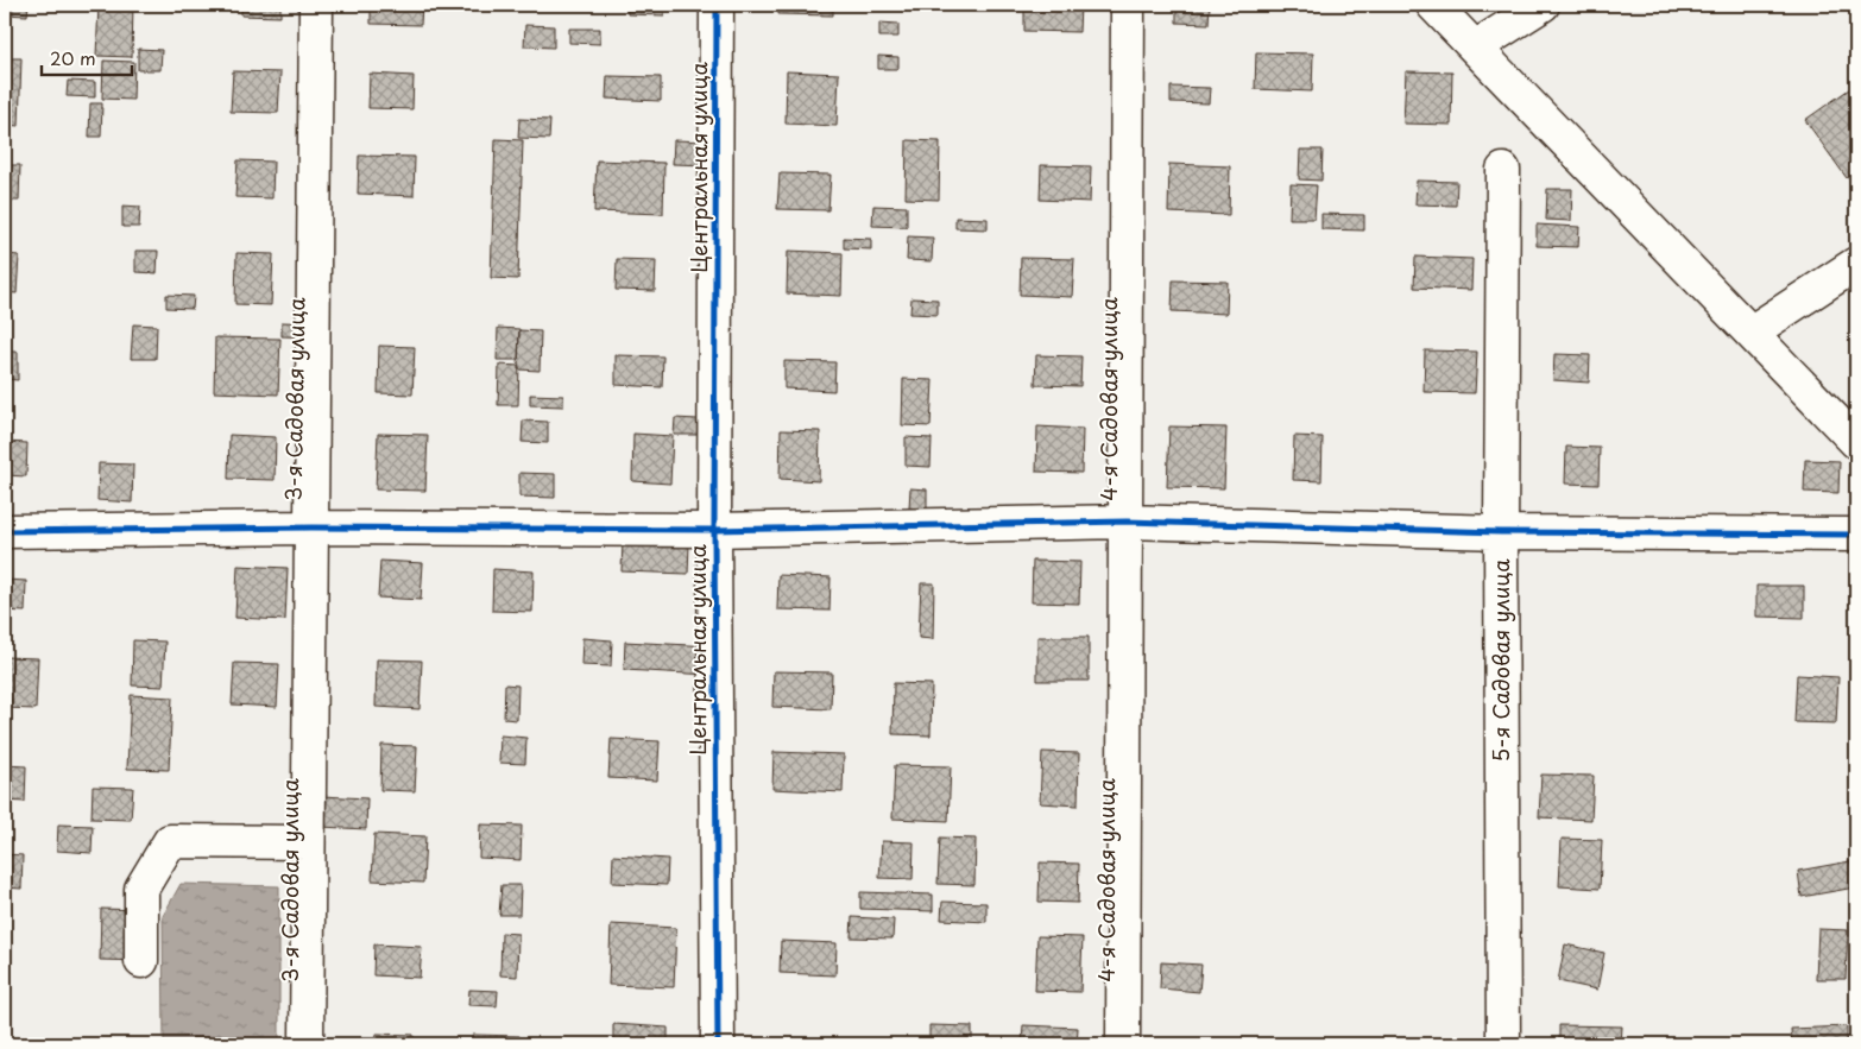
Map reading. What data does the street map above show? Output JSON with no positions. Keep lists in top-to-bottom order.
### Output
{
  "streets": {
    "street": [
      "Центральная улица",
      "3-я Садовая улица",
      "4-я Садовая улица",
      "5-я Садовая улица"
    ]
  },
  "scale_bar": "20 m"
}
